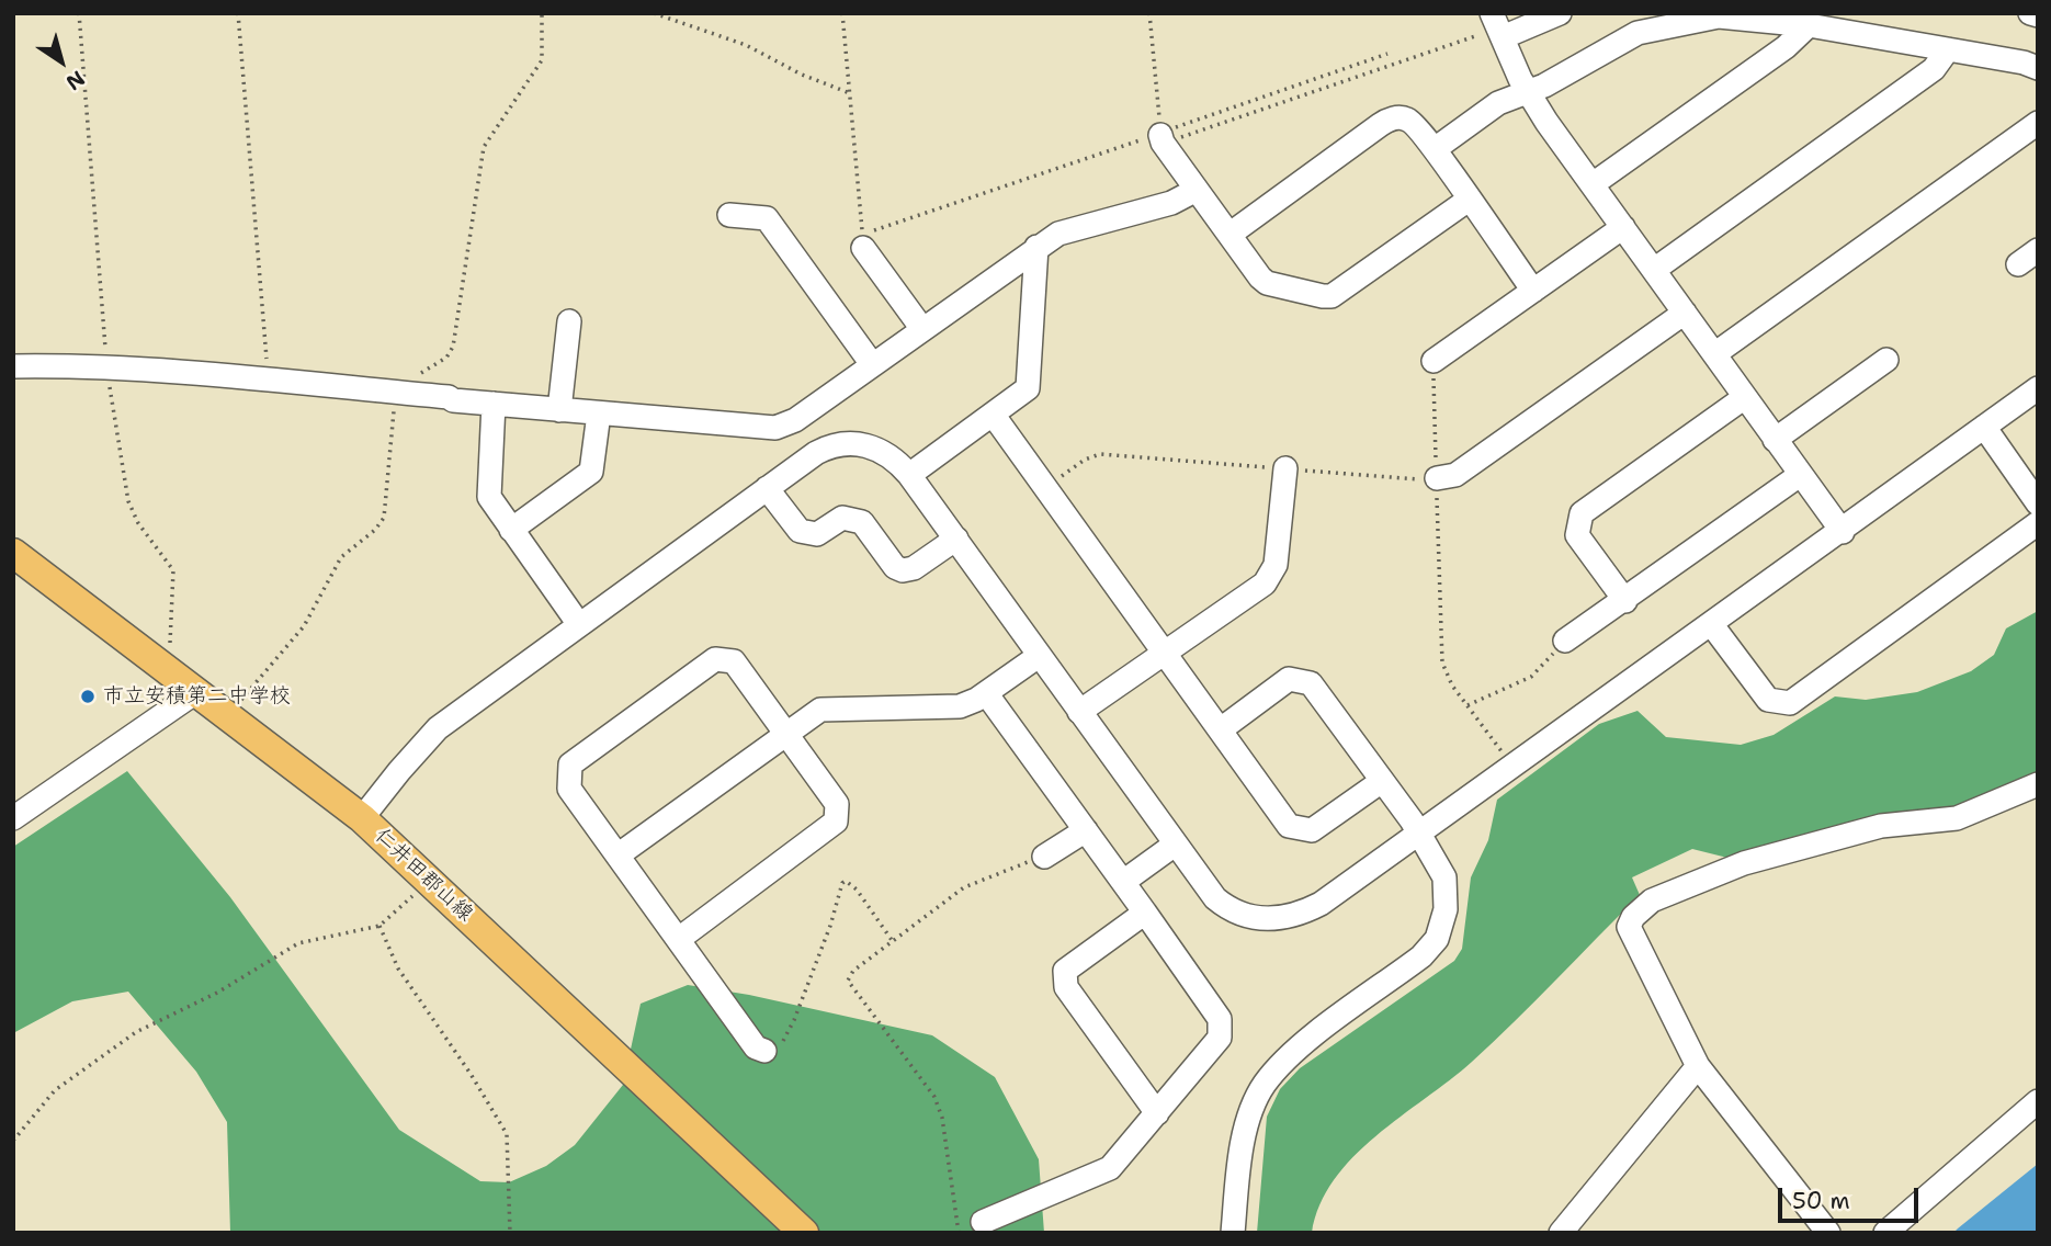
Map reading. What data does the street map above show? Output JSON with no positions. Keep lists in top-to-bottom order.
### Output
{
  "streets": {
    "main road": ["仁井田郡山線"]
  },
  "places": ["市立安積第二中学校"],
  "scale_bar": "50 m",
  "north": "bottom right"
}
